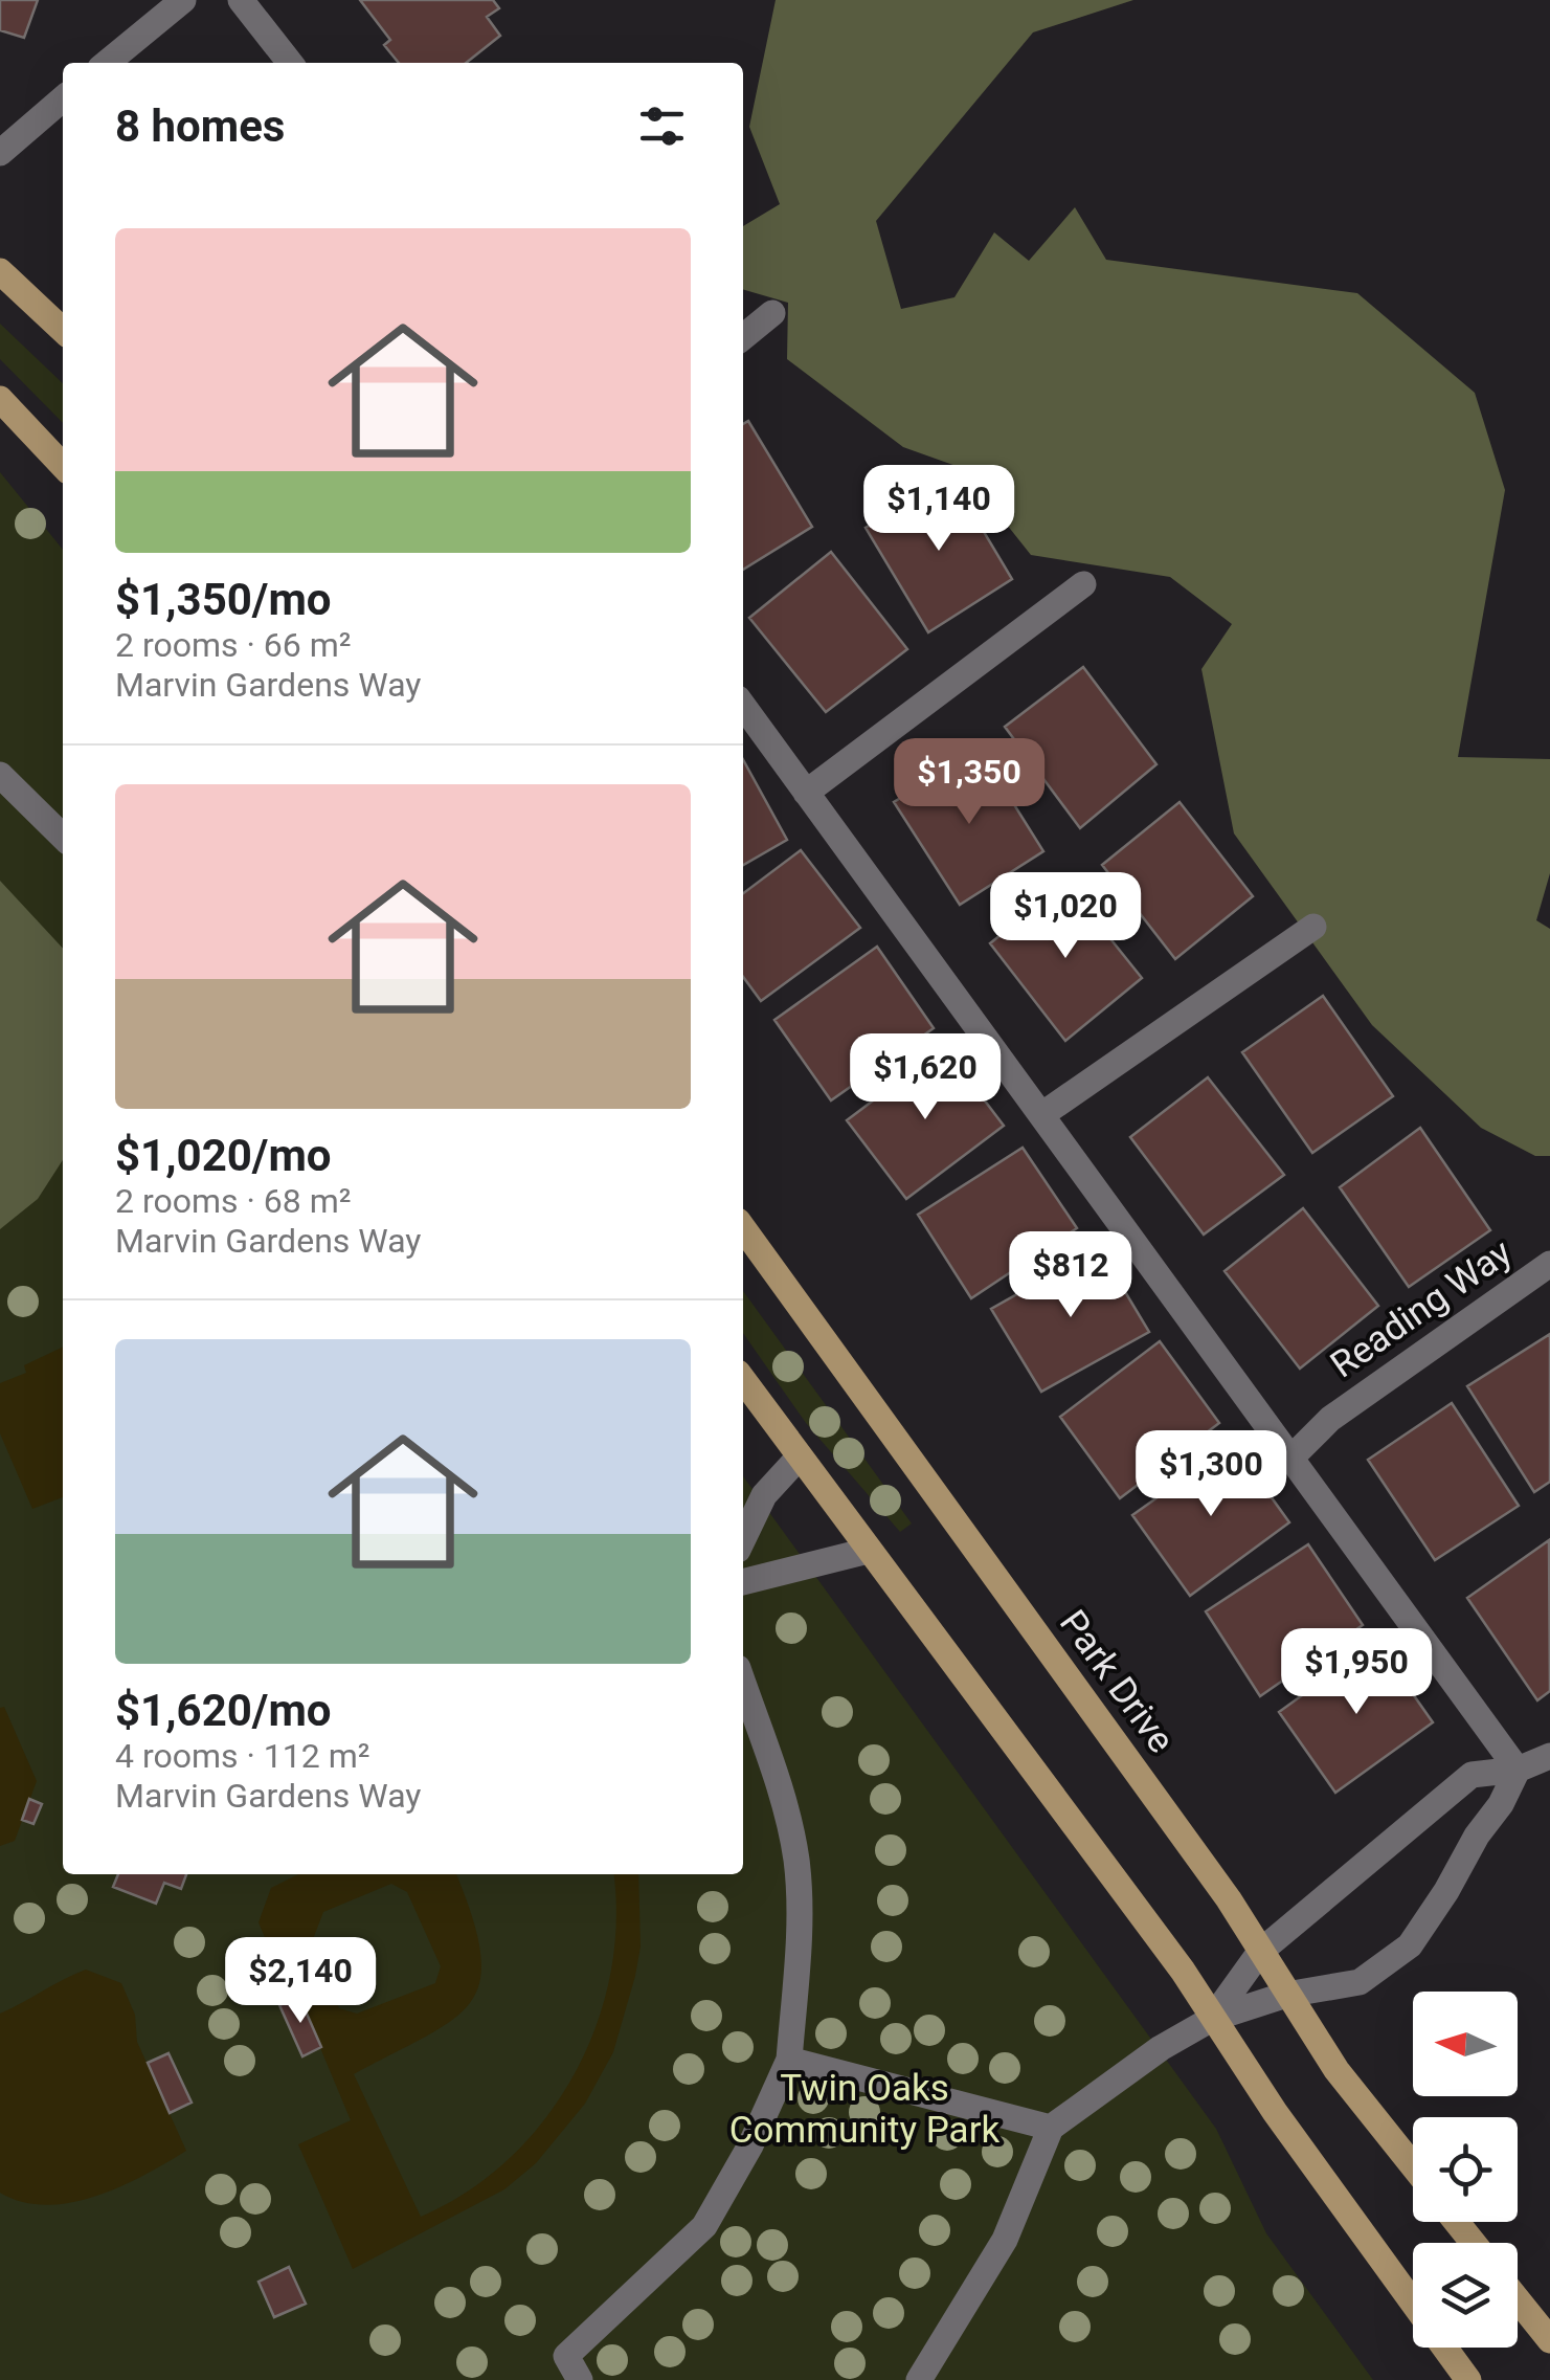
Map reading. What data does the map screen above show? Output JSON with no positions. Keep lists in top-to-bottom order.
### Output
{
  "streets": {
    "main road": ["Park Drive"],
    "street": ["Reading Way"]
  },
  "parks": ["Twin Oaks Community Park"],
  "north": "left",
  "page": {
    "heading": "8 homes",
    "list": [
      {
        "name": "$1,350/mo",
        "note": "2 rooms · 66 m² · Marvin Gardens Way"
      },
      {
        "name": "$1,020/mo",
        "note": "2 rooms · 68 m² · Marvin Gardens Way"
      },
      {
        "name": "$1,620/mo",
        "note": "4 rooms · 112 m² · Marvin Gardens Way"
      }
    ],
    "price": [
      "$1,140",
      "$1,350",
      "$1,020",
      "$1,620",
      "$812",
      "$1,300",
      "$1,950",
      "$2,140"
    ]
  }
}
